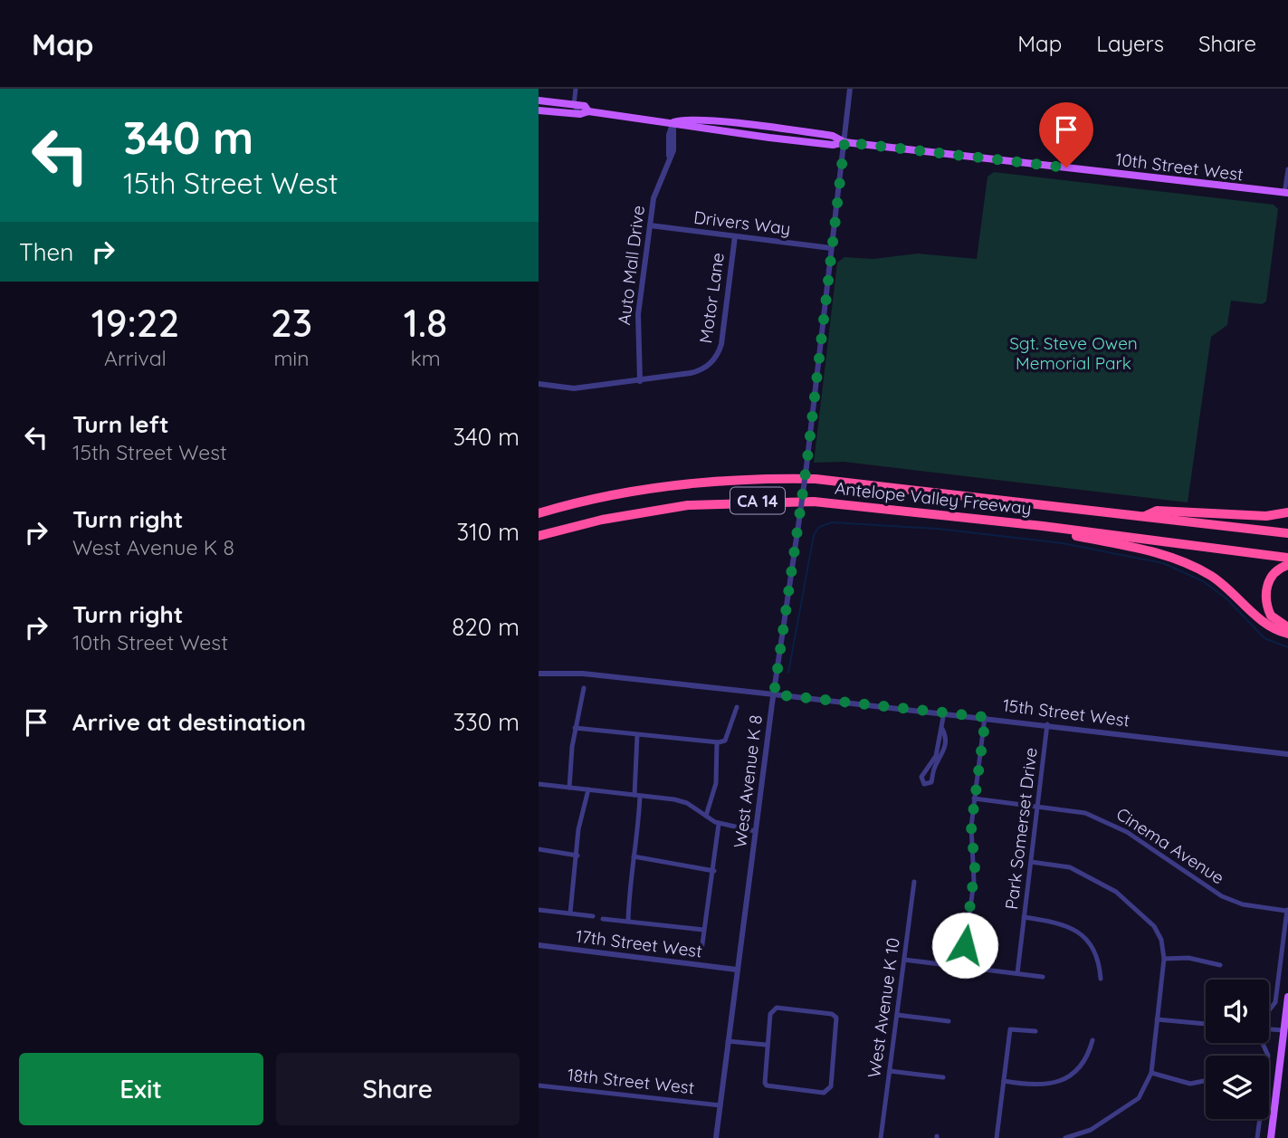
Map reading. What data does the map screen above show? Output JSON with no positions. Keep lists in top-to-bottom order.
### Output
{
  "streets": {
    "highway": ["Antelope Valley Freeway", "CA 14"],
    "main road": ["10th Street West"],
    "street": [
      "Drivers Way",
      "Auto Mall Drive",
      "Motor Lane",
      "15th Street West",
      "West Avenue K 8",
      "Park Somerset Drive",
      "Cinema Avenue",
      "17th Street West",
      "West Avenue K 10",
      "18th Street West"
    ]
  },
  "crossings": [
    ["10th Street West", "Auto Mall Drive"],
    ["10th Street West", "West Avenue K 8"],
    ["Drivers Way", "Auto Mall Drive"],
    ["Drivers Way", "Motor Lane"],
    ["Drivers Way", "West Avenue K 8"],
    ["Auto Mall Drive", "Motor Lane"],
    ["15th Street West", "West Avenue K 8"],
    ["15th Street West", "Park Somerset Drive"],
    ["West Avenue K 8", "17th Street West"],
    ["West Avenue K 8", "18th Street West"],
    ["Park Somerset Drive", "Cinema Avenue"]
  ],
  "parks": ["Sgt. Steve Owen Memorial Park"],
  "page": {
    "header": "Map",
    "nav": ["Map", "Layers", "Share"],
    "turn": ["340 m", "15th Street West"],
    "then": "Then",
    "eta": [
      "19:22",
      "Arrival",
      "23",
      "min",
      "1.8",
      "km"
    ],
    "list": [
      {
        "name": "Turn left",
        "note": "15th Street West",
        "value": "340 m"
      },
      {
        "name": "Turn right",
        "note": "West Avenue K 8",
        "value": "310 m"
      },
      {
        "name": "Turn right",
        "note": "10th Street West",
        "value": "820 m"
      },
      {
        "name": "Arrive at destination",
        "value": "330 m"
      }
    ],
    "buttons": ["Exit", "Share"]
  }
}
